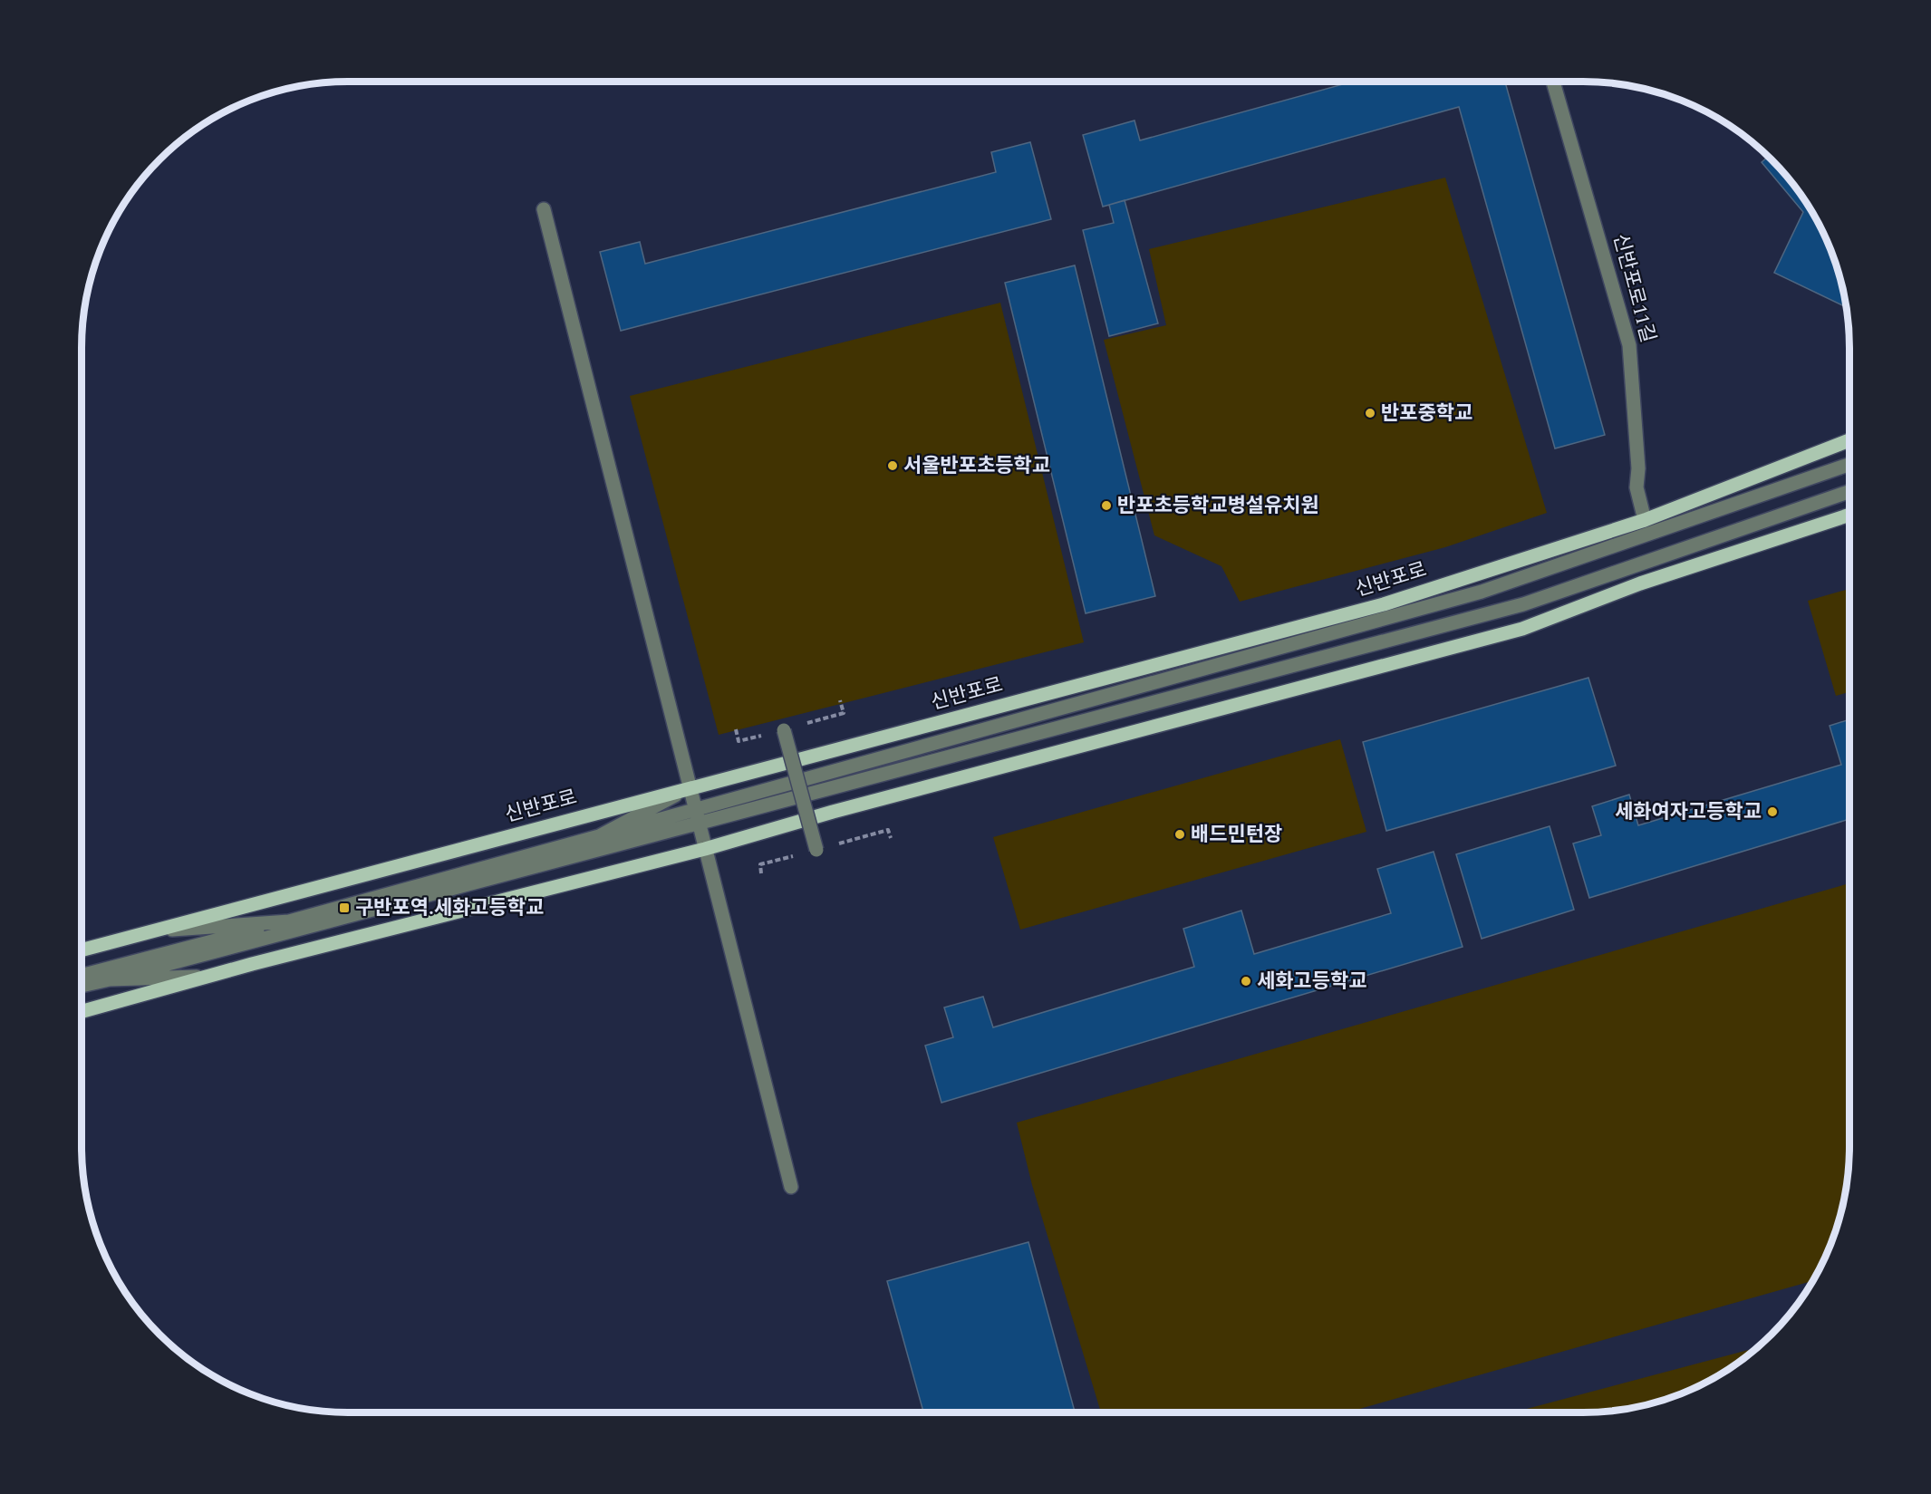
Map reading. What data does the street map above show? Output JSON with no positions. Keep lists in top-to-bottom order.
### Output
{
  "streets": {
    "main road": ["신반포로"],
    "street": ["신반포로11길"]
  },
  "crossings": [
    ["신반포로11길", "신반포로"]
  ],
  "places": {
    "other": [
      "반포중학교",
      "서울반포초등학교",
      "반포초등학교병설유치원",
      "세화여자고등학교",
      "배드민턴장",
      "세화고등학교"
    ],
    "transit": ["구반포역.세화고등학교"]
  }
}
